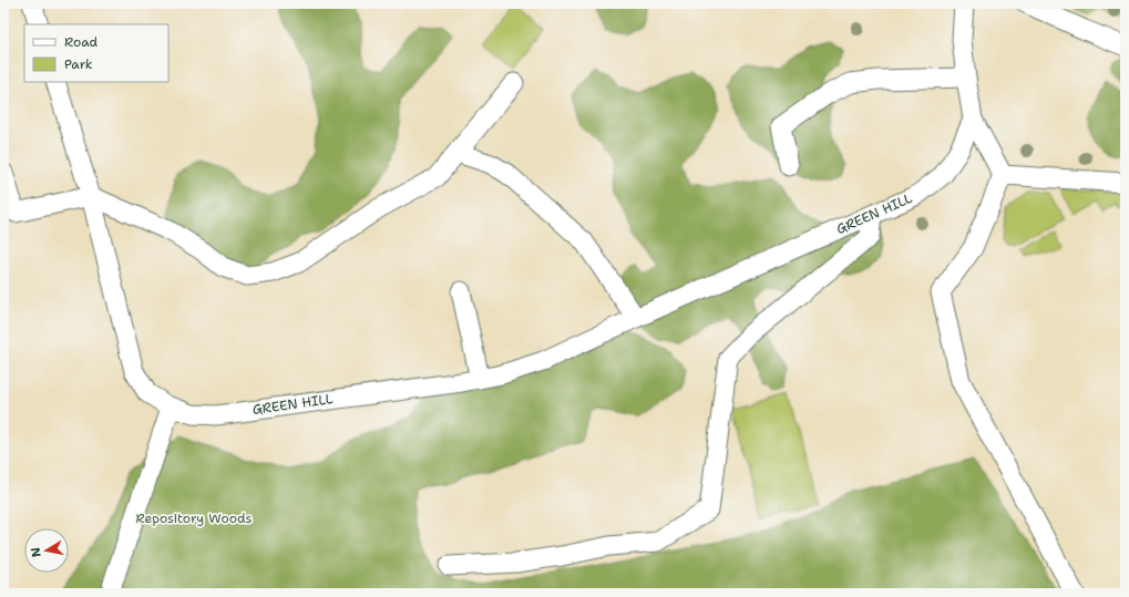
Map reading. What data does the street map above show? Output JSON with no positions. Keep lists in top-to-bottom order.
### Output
{
  "streets": {
    "street": ["GREEN HILL"]
  },
  "parks": ["Repository Woods"],
  "legend": ["Road", "Park"],
  "north": "left"
}
